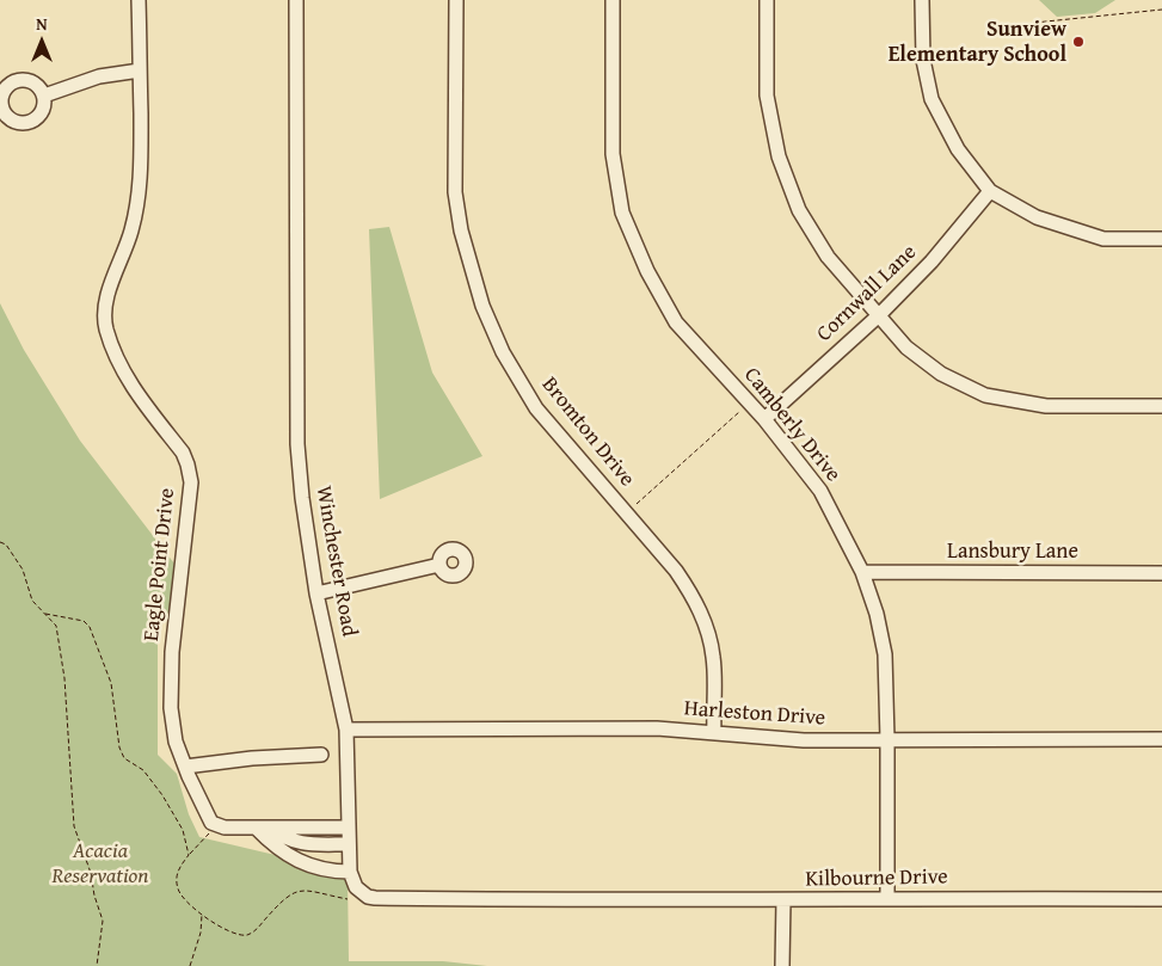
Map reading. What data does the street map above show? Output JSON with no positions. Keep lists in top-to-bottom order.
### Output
{
  "streets": {
    "street": [
      "Cornwall Lane",
      "Camberly Drive",
      "Bromton Drive",
      "Lansbury Lane",
      "Winchester Road",
      "Eagle Point Drive",
      "Harleston Drive",
      "Kilbourne Drive"
    ]
  },
  "crossings": [
    ["Cornwall Lane", "Camberly Drive"],
    ["Camberly Drive", "Lansbury Lane"],
    ["Camberly Drive", "Harleston Drive"],
    ["Camberly Drive", "Kilbourne Drive"],
    ["Bromton Drive", "Harleston Drive"],
    ["Winchester Road", "Harleston Drive"],
    ["Winchester Road", "Kilbourne Drive"]
  ],
  "parks": ["Acacia Reservation"],
  "places": ["Sunview Elementary School"],
  "north": "top"
}
